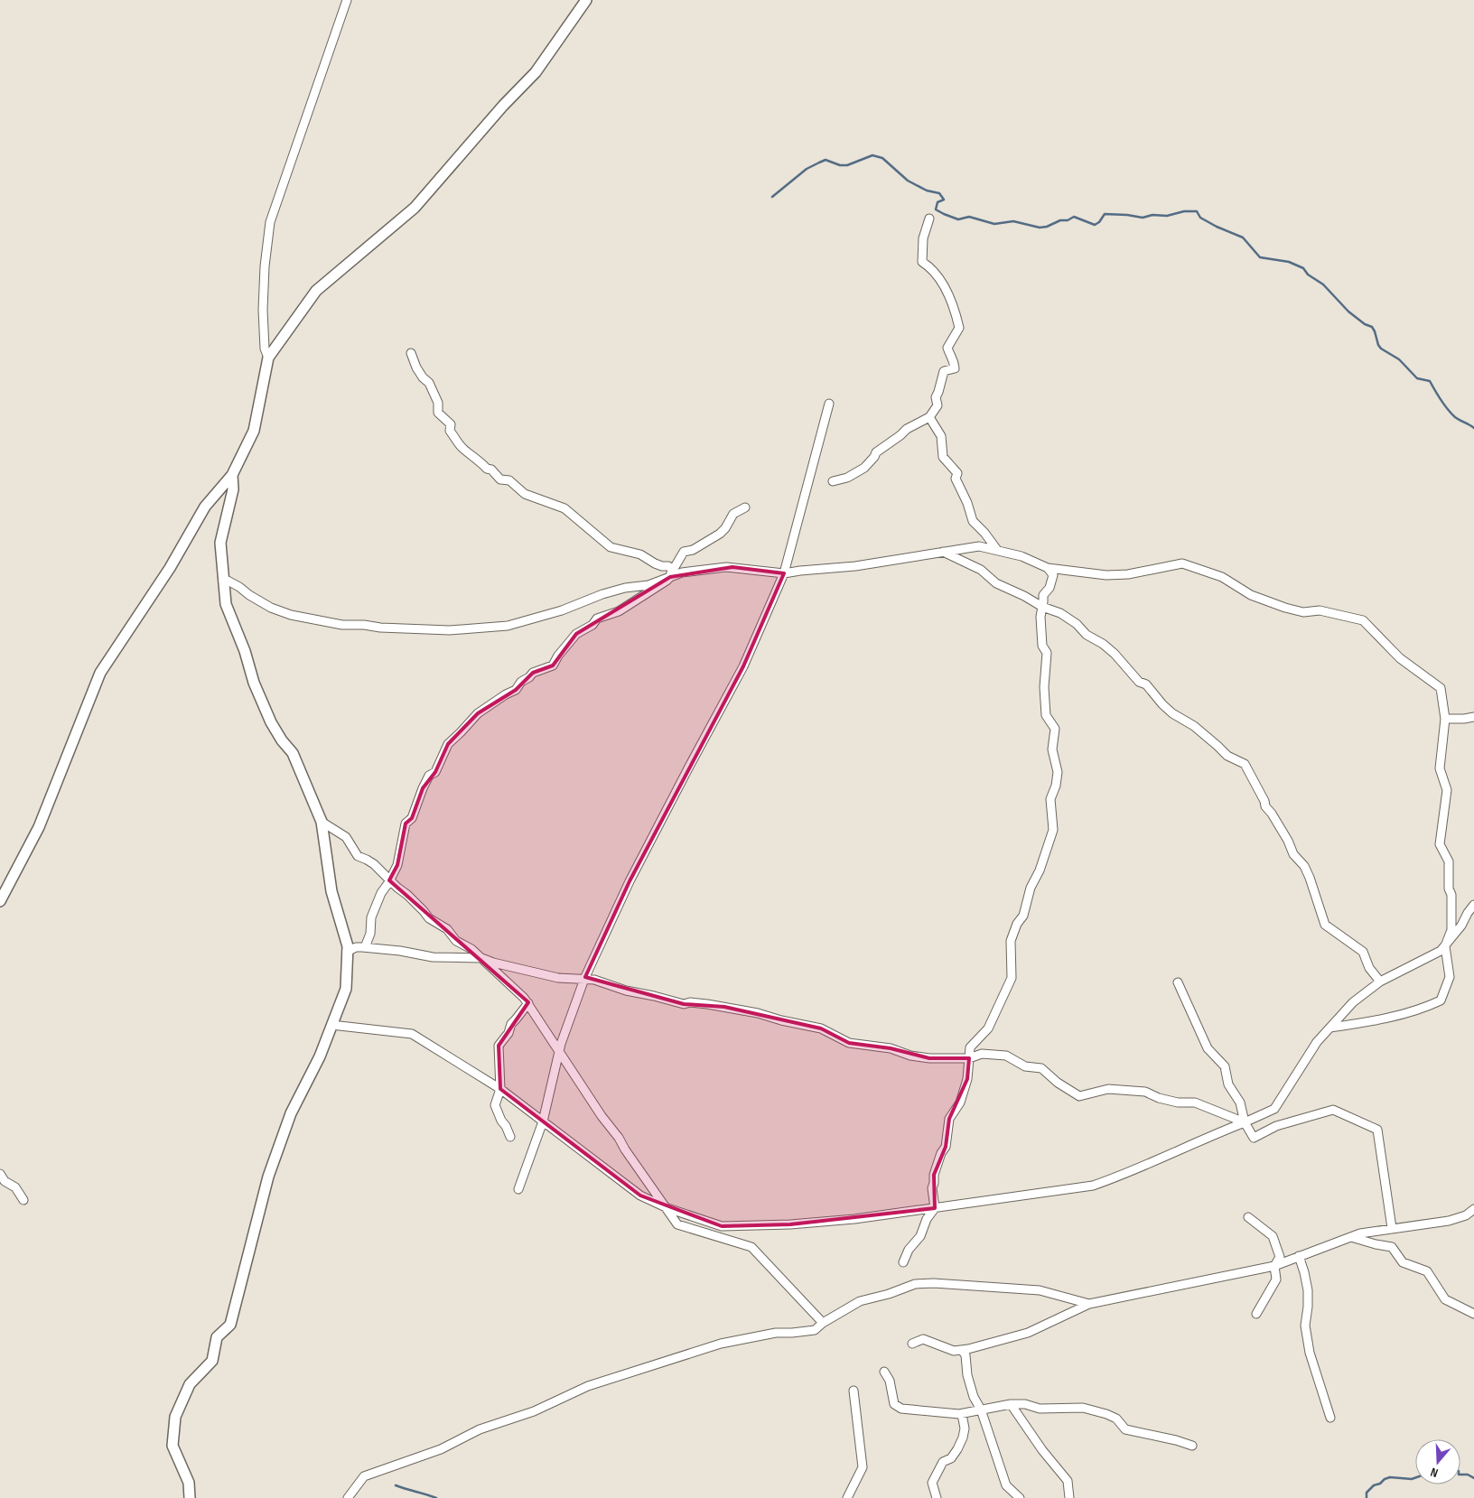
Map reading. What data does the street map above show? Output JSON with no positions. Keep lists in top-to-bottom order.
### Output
{
  "north": "bottom"
}
